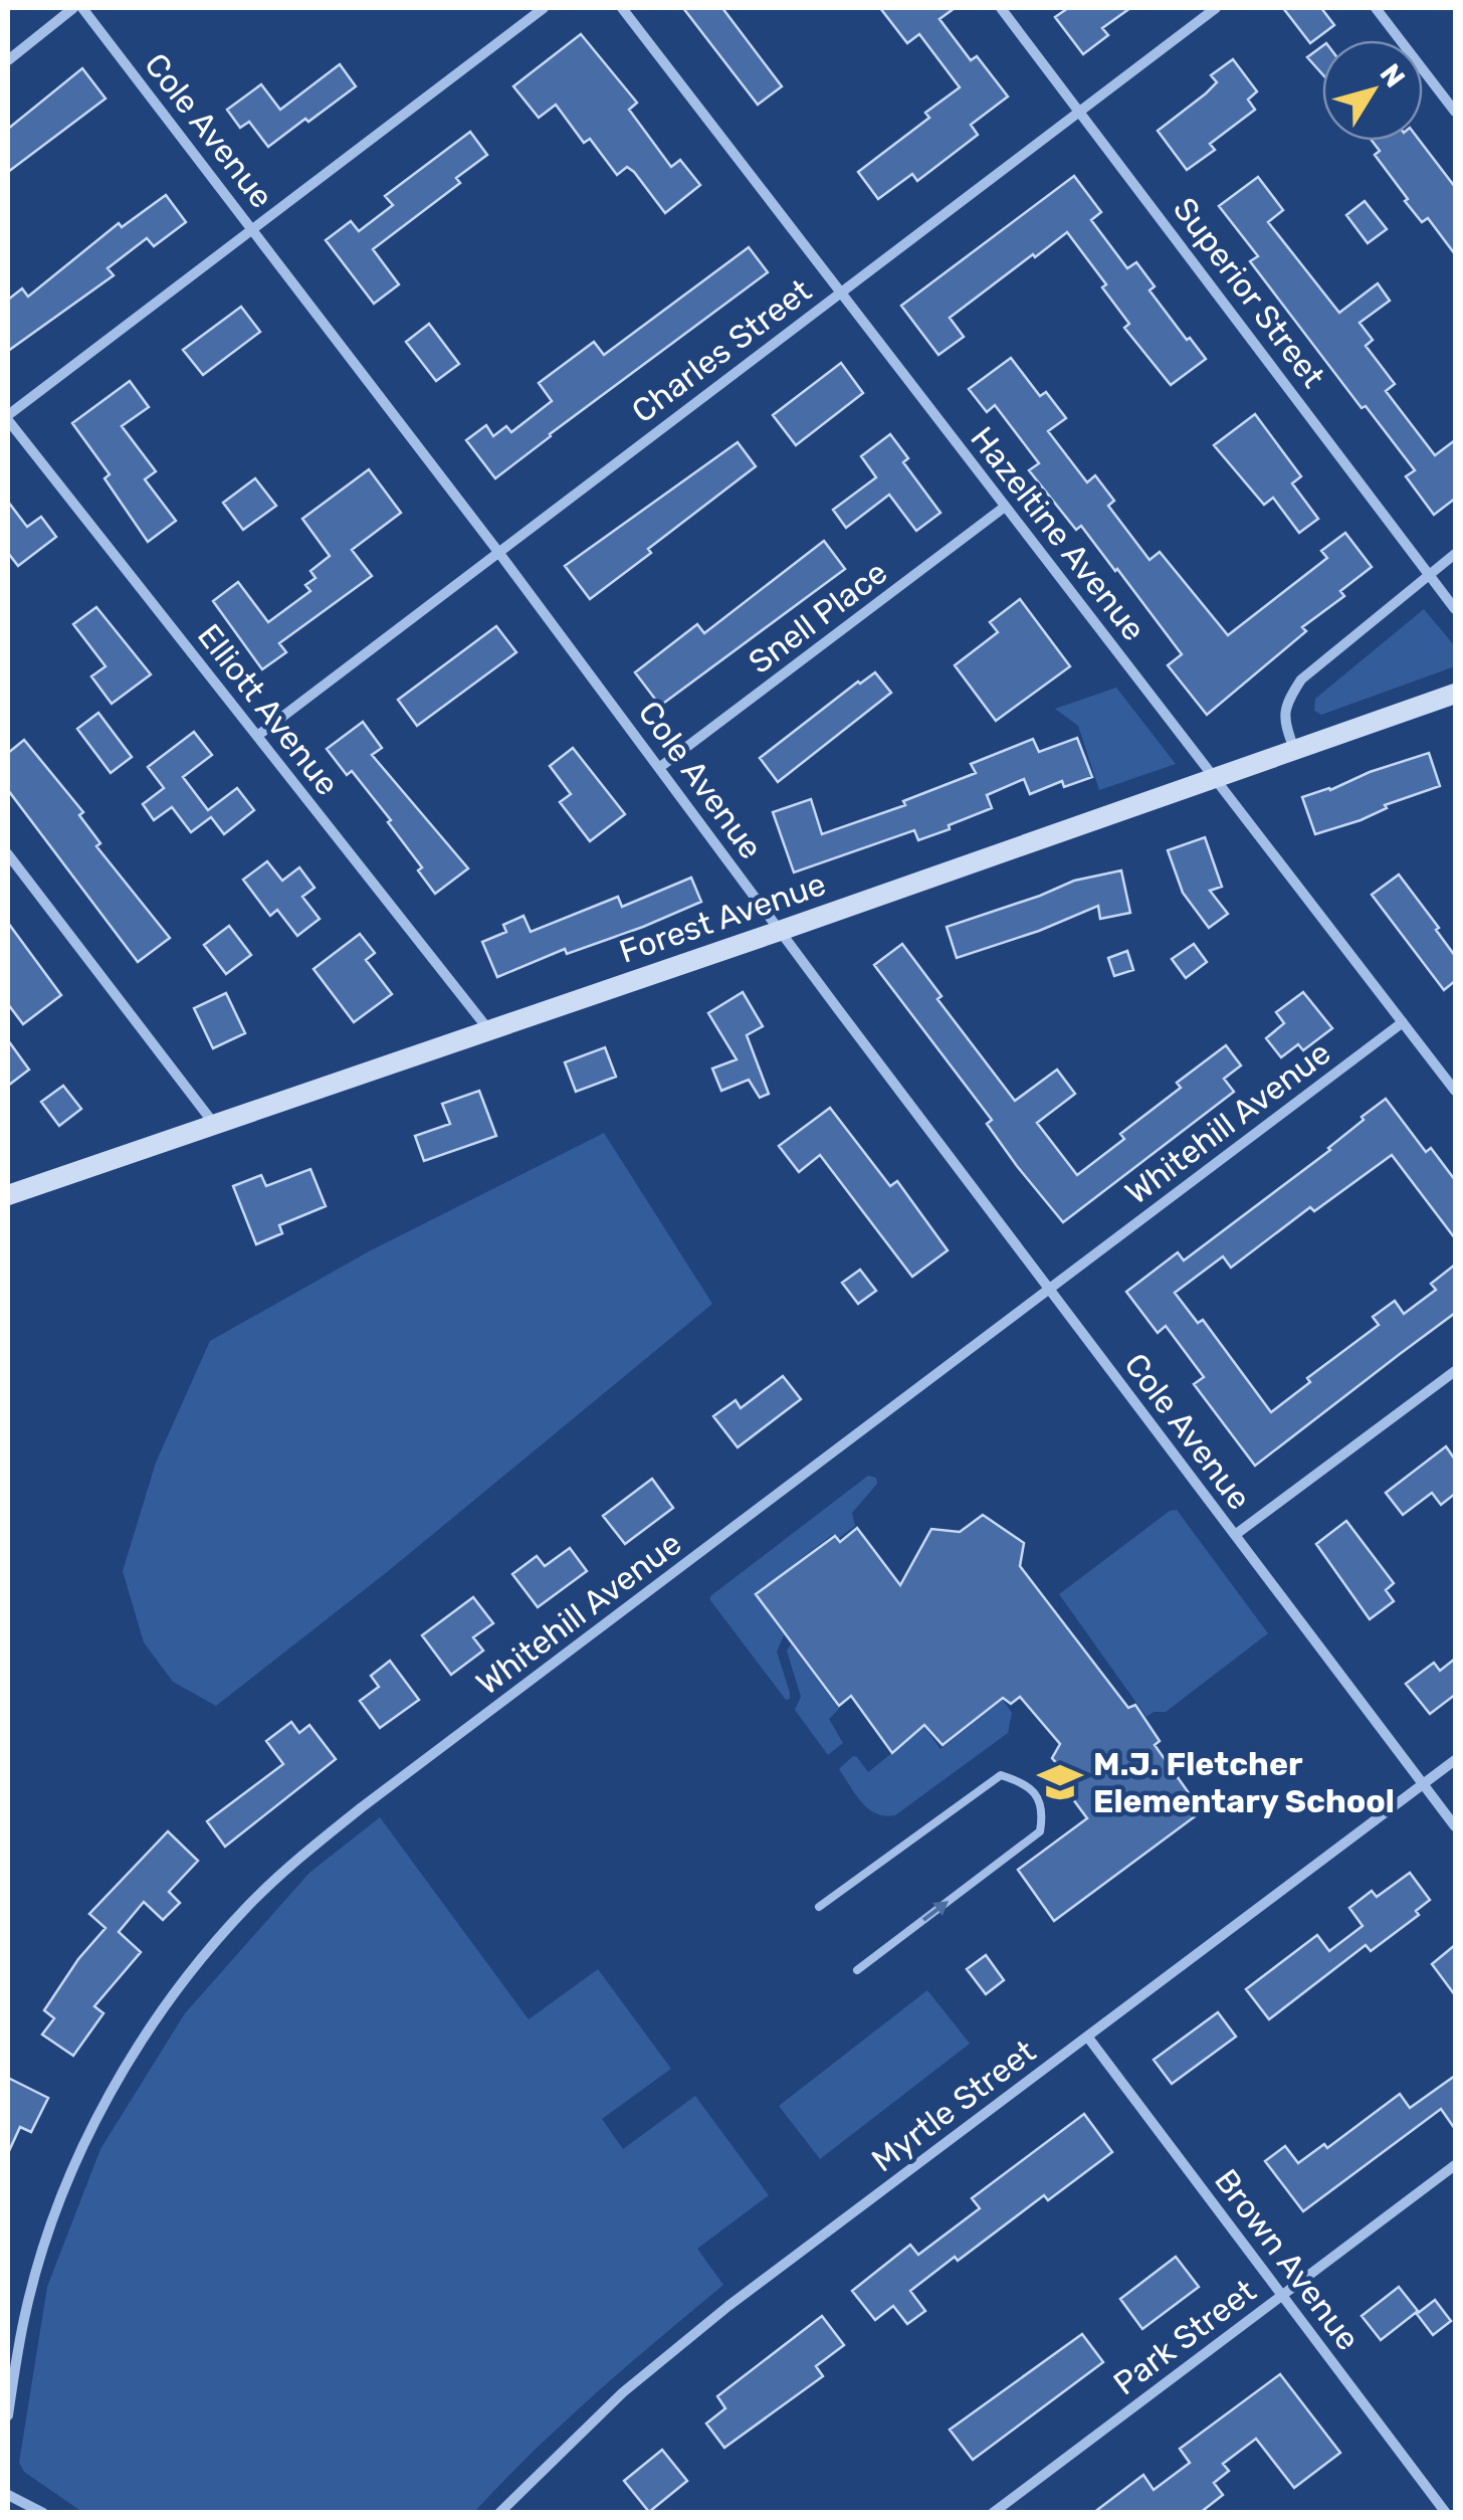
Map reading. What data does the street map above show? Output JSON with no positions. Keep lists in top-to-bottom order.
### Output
{
  "streets": {
    "main road": ["Forest Avenue"],
    "street": [
      "Cole Avenue",
      "Superior Street",
      "Charles Street",
      "Hazeltine Avenue",
      "Snell Place",
      "Elliott Avenue",
      "Whitehill Avenue",
      "Myrtle Street",
      "Brown Avenue",
      "Park Street"
    ]
  },
  "crossings": [
    ["Cole Avenue", "Charles Street"],
    ["Cole Avenue", "Snell Place"],
    ["Cole Avenue", "Forest Avenue"],
    ["Cole Avenue", "Whitehill Avenue"],
    ["Cole Avenue", "Myrtle Street"],
    ["Superior Street", "Charles Street"],
    ["Charles Street", "Hazeltine Avenue"],
    ["Charles Street", "Elliott Avenue"],
    ["Hazeltine Avenue", "Snell Place"],
    ["Hazeltine Avenue", "Forest Avenue"],
    ["Hazeltine Avenue", "Whitehill Avenue"],
    ["Elliott Avenue", "Forest Avenue"],
    ["Myrtle Street", "Brown Avenue"],
    ["Brown Avenue", "Park Street"]
  ],
  "places": {
    "school or university": ["M.J. Fletcher Elementary School"]
  },
  "north": "top right"
}
